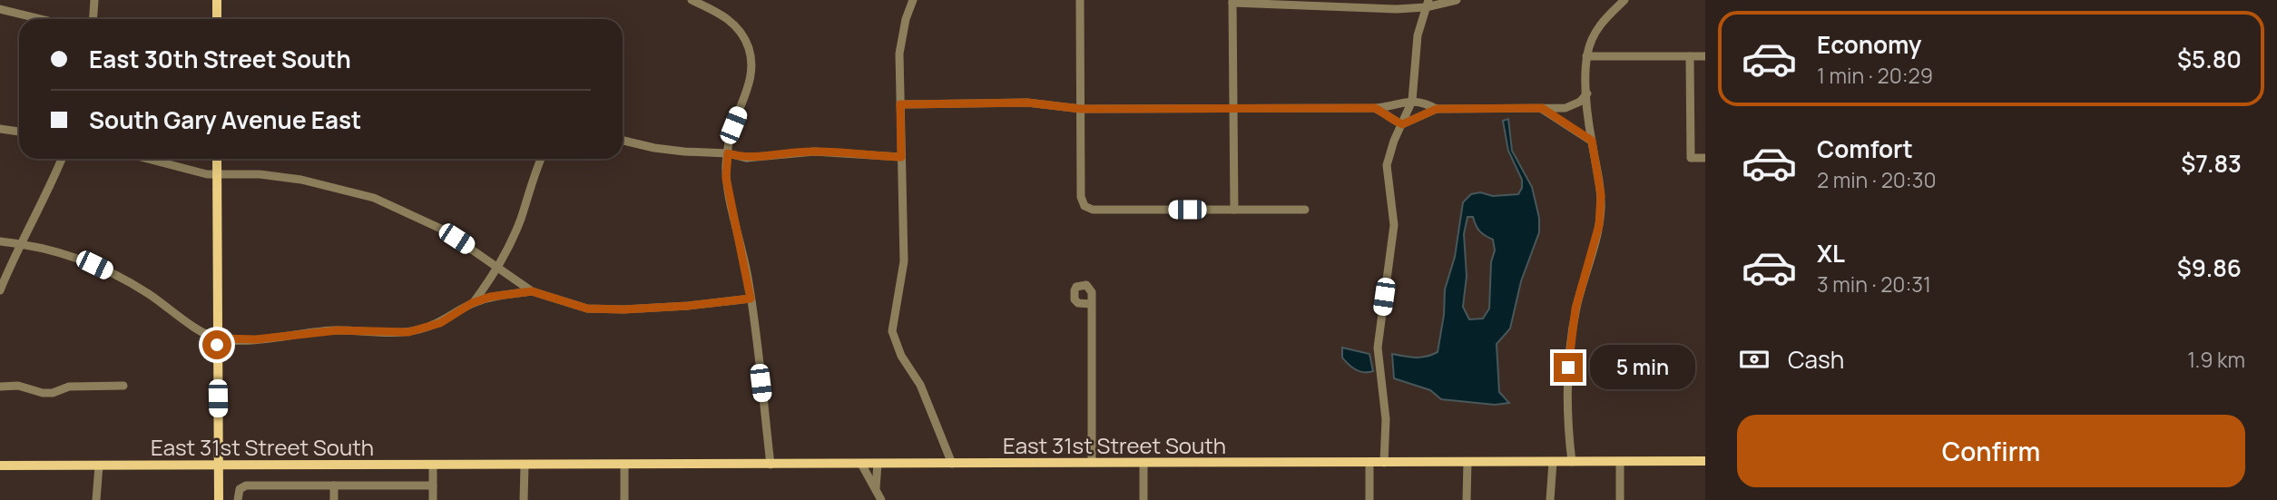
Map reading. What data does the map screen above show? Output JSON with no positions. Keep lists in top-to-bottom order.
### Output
{
  "streets": {
    "main road": ["East 31st Street South"]
  },
  "page": {
    "list": [
      {
        "name": "Economy",
        "note": "1 min · 20:29",
        "value": "$5.80"
      },
      {
        "name": "Comfort",
        "note": "2 min · 20:30",
        "value": "$7.83"
      },
      {
        "name": "XL",
        "note": "3 min · 20:31",
        "value": "$9.86"
      }
    ],
    "banner": ["East 30th Street South", "South Gary Avenue East"],
    "pay": ["Cash", "1.9 km"],
    "bubble": "5 min",
    "buttons": "Confirm"
  }
}
